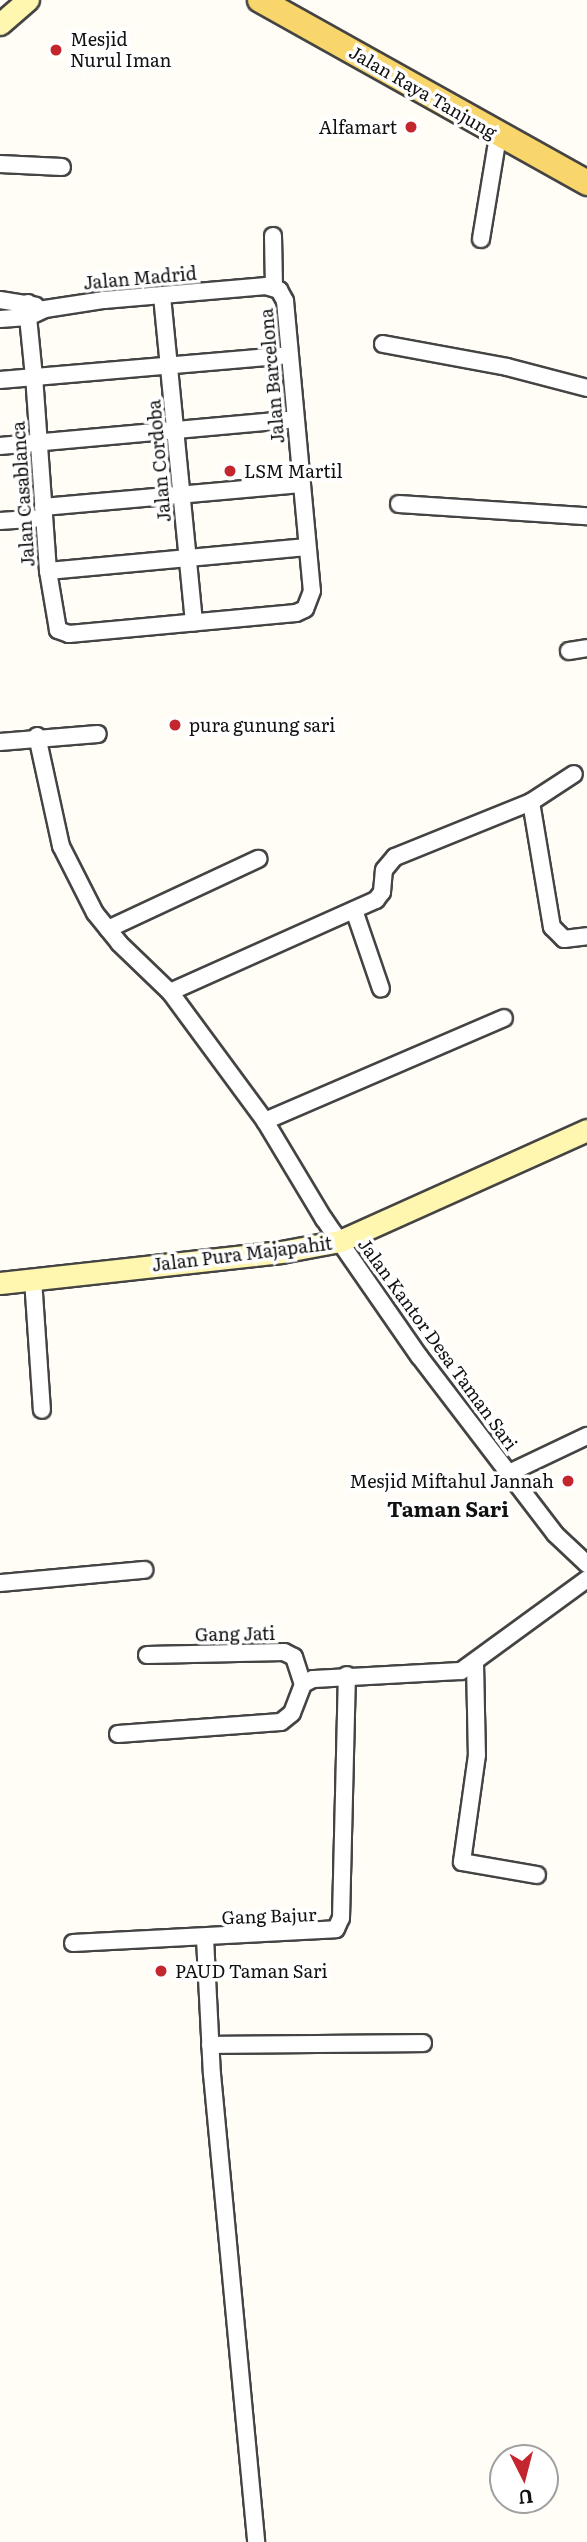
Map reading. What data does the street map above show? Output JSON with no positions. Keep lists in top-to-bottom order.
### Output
{
  "streets": {
    "main road": ["Jalan Raya Tanjung"],
    "street": [
      "Jalan Madrid",
      "Jalan Barcelona",
      "Jalan Cordoba",
      "Jalan Casablanca",
      "Jalan Pura Majapahit",
      "Jalan Kantor Desa Taman Sari",
      "Gang Jati",
      "Gang Bajur"
    ]
  },
  "crossings": [
    ["Jalan Madrid", "Jalan Barcelona"],
    ["Jalan Madrid", "Jalan Cordoba"],
    ["Jalan Madrid", "Jalan Casablanca"],
    ["Jalan Barcelona", "Jalan Cordoba"],
    ["Jalan Barcelona", "Jalan Casablanca"],
    ["Jalan Cordoba", "Jalan Casablanca"],
    ["Jalan Pura Majapahit", "Jalan Kantor Desa Taman Sari"]
  ],
  "districts": ["Taman Sari"],
  "places": [
    "Mesjid Nurul Iman",
    "Alfamart",
    "LSM Martil",
    "pura gunung sari",
    "Mesjid Miftahul Jannah",
    "PAUD Taman Sari"
  ],
  "north": "bottom"
}
